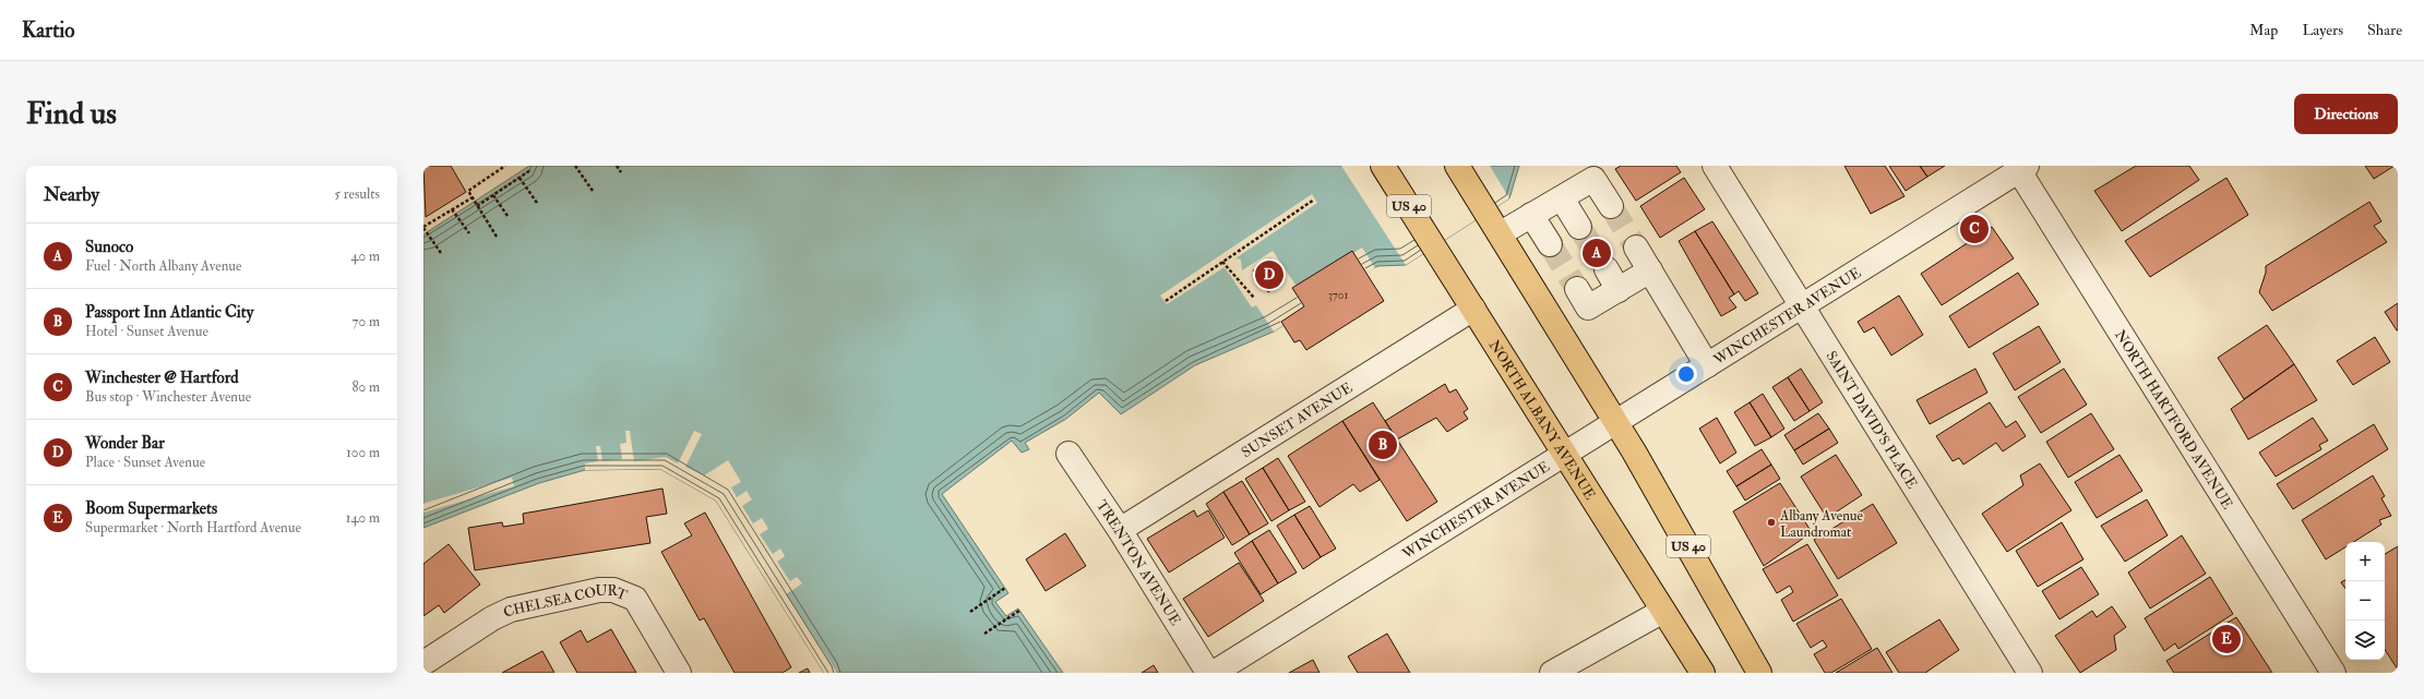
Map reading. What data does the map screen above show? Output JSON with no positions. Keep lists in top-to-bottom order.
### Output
{
  "streets": {
    "highway": ["US 40", "NORTH ALBANY AVENUE"],
    "street": [
      "WINCHESTER AVENUE",
      "SUNSET AVENUE",
      "SAINT DAVID'S PLACE",
      "NORTH HARTFORD AVENUE",
      "TRENTON AVENUE",
      "CHELSEA COURT"
    ]
  },
  "crossings": [
    ["US 40", "WINCHESTER AVENUE"],
    ["WINCHESTER AVENUE", "NORTH ALBANY AVENUE"],
    ["WINCHESTER AVENUE", "SAINT DAVID'S PLACE"],
    ["WINCHESTER AVENUE", "NORTH HARTFORD AVENUE"],
    ["SUNSET AVENUE", "NORTH ALBANY AVENUE"],
    ["SUNSET AVENUE", "TRENTON AVENUE"]
  ],
  "places": ["Albany Avenue Laundromat"],
  "house_numbers": ["3701"],
  "page": {
    "header": "Kartio",
    "nav": ["Map", "Layers", "Share"],
    "buttons": "Directions",
    "title": "Find us",
    "heading": ["Nearby", "5 results"],
    "pins": [
      "C",
      "A",
      "D",
      "B",
      "E"
    ],
    "list": [
      {
        "mark": "A",
        "name": "Sunoco",
        "note": "Fuel · North Albany Avenue",
        "value": "40 m"
      },
      {
        "mark": "B",
        "name": "Passport Inn Atlantic City",
        "note": "Hotel · Sunset Avenue",
        "value": "70 m"
      },
      {
        "mark": "C",
        "name": "Winchester @ Hartford",
        "note": "Bus stop · Winchester Avenue",
        "value": "80 m"
      },
      {
        "mark": "D",
        "name": "Wonder Bar",
        "note": "Place · Sunset Avenue",
        "value": "100 m"
      },
      {
        "mark": "E",
        "name": "Boom Supermarkets",
        "note": "Supermarket · North Hartford Avenue",
        "value": "140 m"
      }
    ],
    "map_buttons": ["+", "−"]
  }
}
